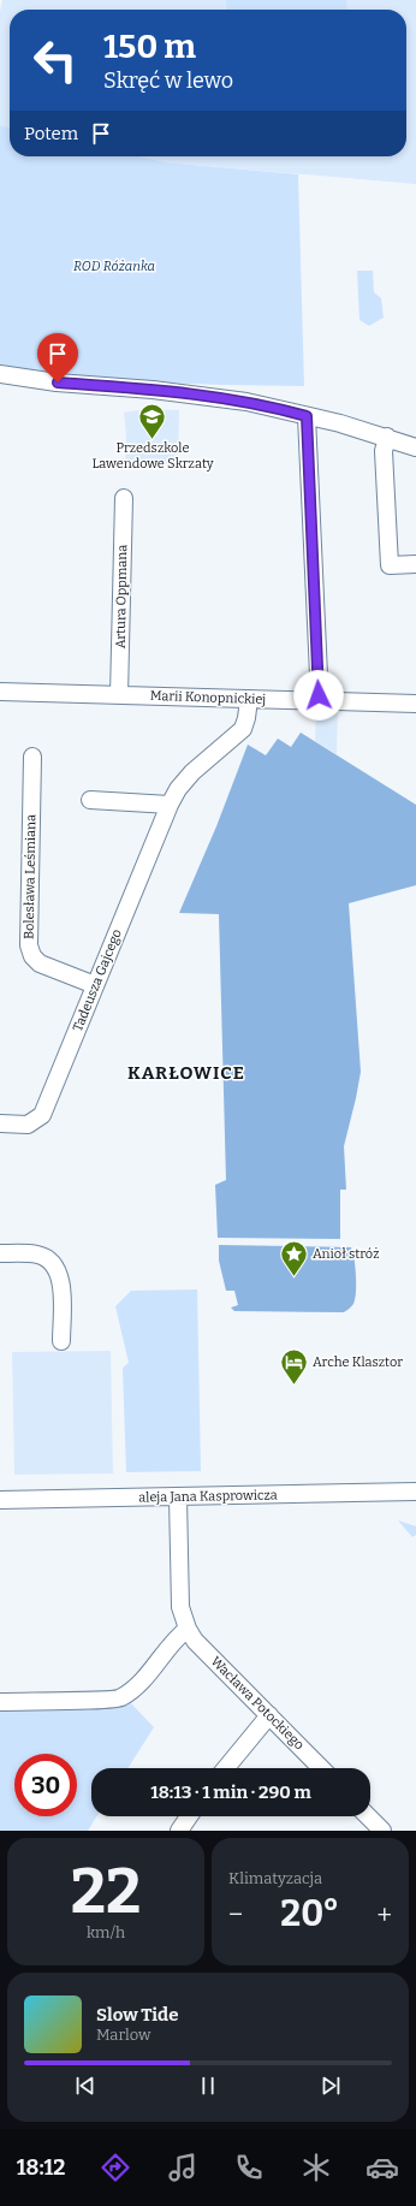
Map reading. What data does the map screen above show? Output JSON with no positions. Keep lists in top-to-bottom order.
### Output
{
  "streets": {
    "street": [
      "Artura Oppmana",
      "Marii Konopnickiej",
      "Bolesława Leśmiana",
      "Tadeusza Gajcego",
      "aleja Jana Kasprowicza",
      "Wacława Potockiego"
    ]
  },
  "crossings": [
    ["Artura Oppmana", "Marii Konopnickiej"],
    ["Marii Konopnickiej", "Tadeusza Gajcego"],
    ["Bolesława Leśmiana", "Tadeusza Gajcego"],
    ["aleja Jana Kasprowicza", "Wacława Potockiego"]
  ],
  "districts": ["KARŁOWICE"],
  "parks": ["ROD Różanka"],
  "places": {
    "school or university": ["Przedszkole Lawendowe Skrzaty"],
    "place": ["Anioł stróż"],
    "hotel": ["Arche Klasztor"]
  },
  "page": {
    "turn": ["150 m", "Skręć w lewo"],
    "then": "Potem",
    "limit": "30",
    "trip": "18:13 · 1 min · 290 m",
    "tile": [
      ["22", "km/h"],
      "Klimatyzacja"
    ],
    "heat": ["−", "20°", "+"],
    "song": ["Slow Tide", "Marlow"],
    "tabs": "18:12"
  }
}
